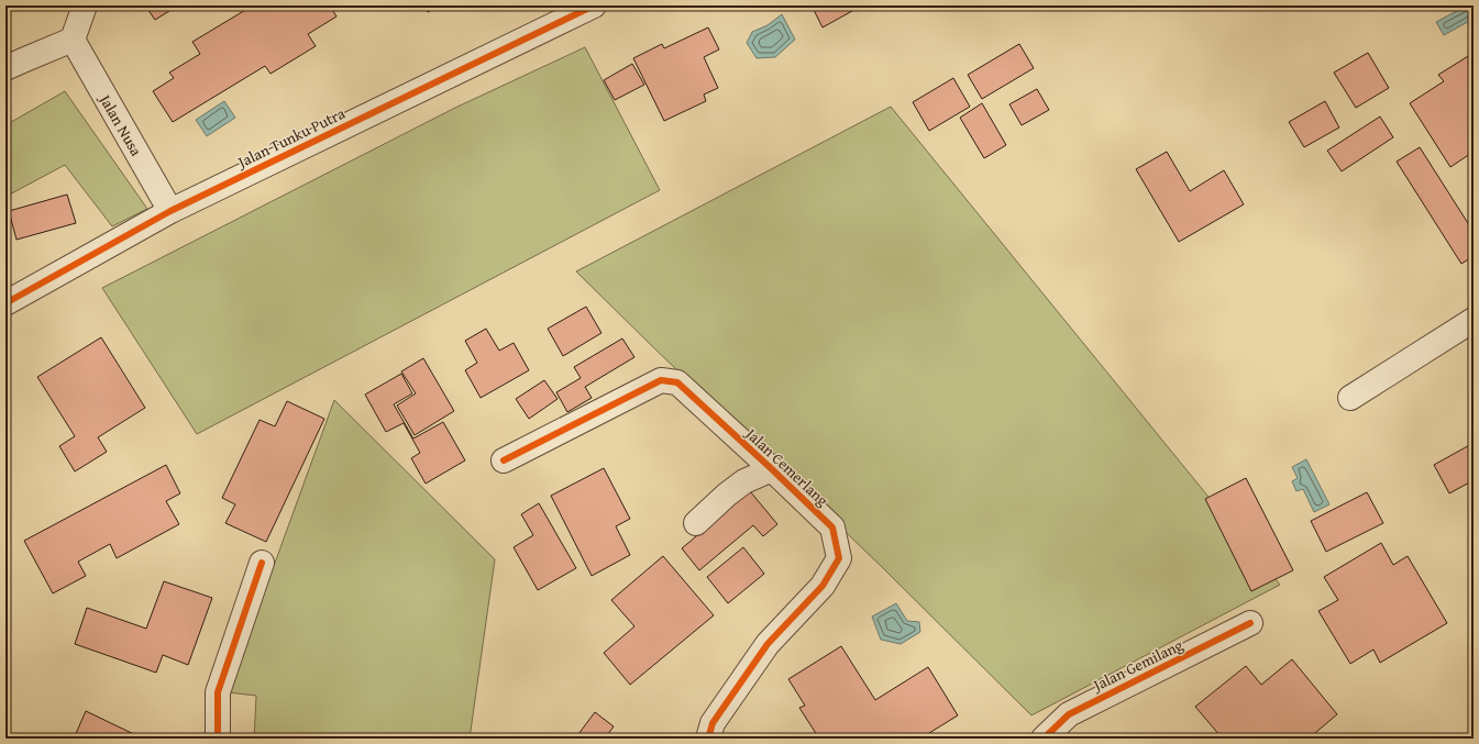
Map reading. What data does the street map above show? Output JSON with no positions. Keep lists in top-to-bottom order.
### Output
{
  "streets": {
    "street": [
      "Jalan Nusa",
      "Jalan Tunku Putra",
      "Jalan Cemerlang",
      "Jalan Gemilang"
    ]
  },
  "crossings": [
    ["Jalan Nusa", "Jalan Tunku Putra"]
  ]
}
